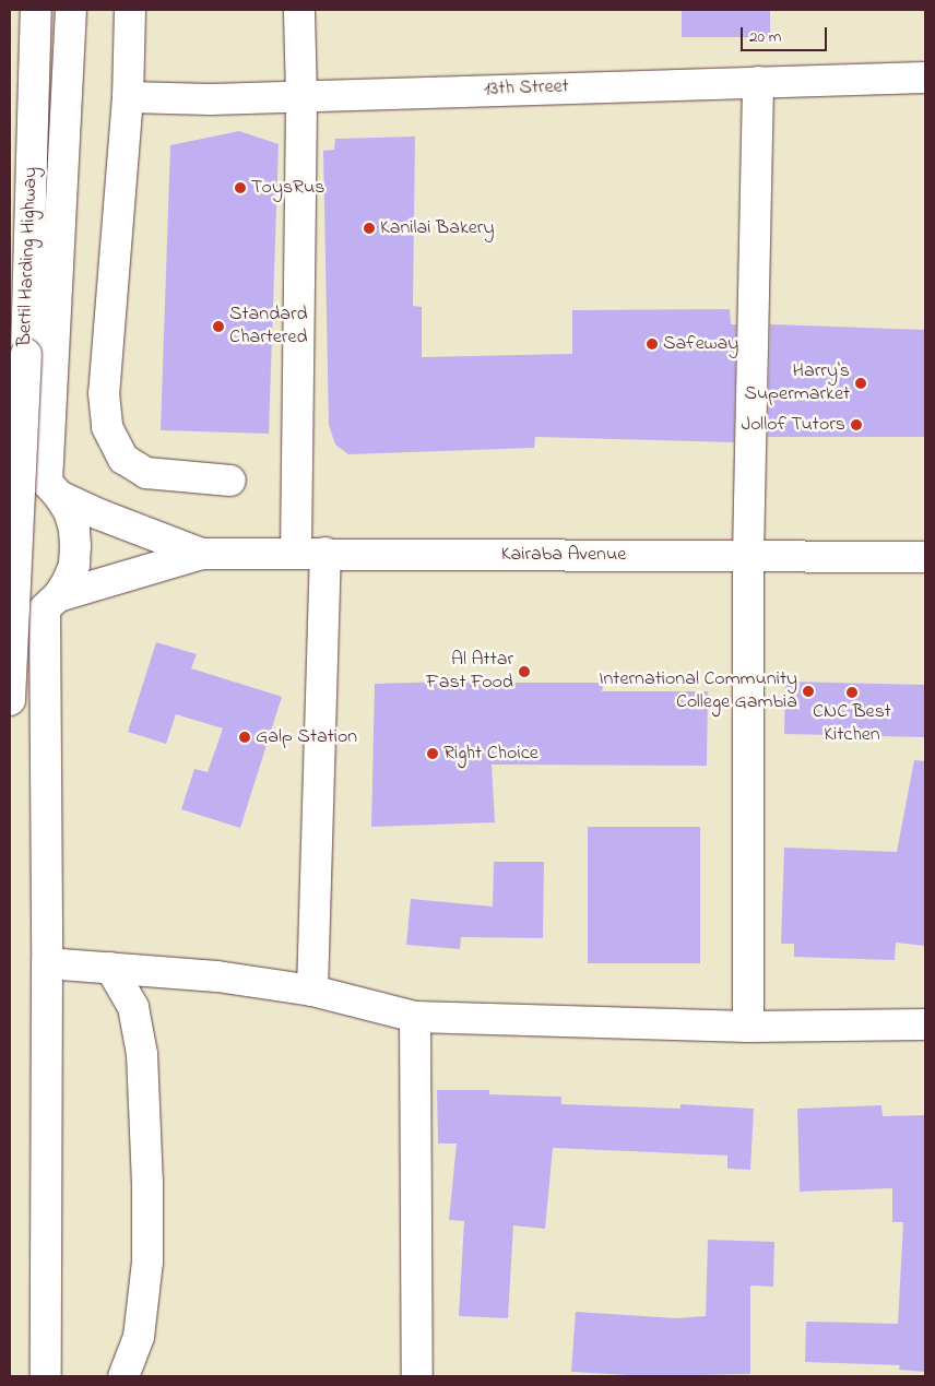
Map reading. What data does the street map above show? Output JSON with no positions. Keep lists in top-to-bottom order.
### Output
{
  "streets": {
    "street": ["13th Street", "Bertil Harding Highway", "Kairaba Avenue"]
  },
  "places": [
    "ToysRus",
    "Kanilai Bakery",
    "Standard Chartered",
    "Safeway",
    "Harry's Supermarket",
    "Jollof Tutors",
    "Al Attar Fast Food",
    "International Community College Gambia",
    "CNC Best Kitchen",
    "Galp Station",
    "Right Choice"
  ],
  "scale_bar": "20 m"
}
